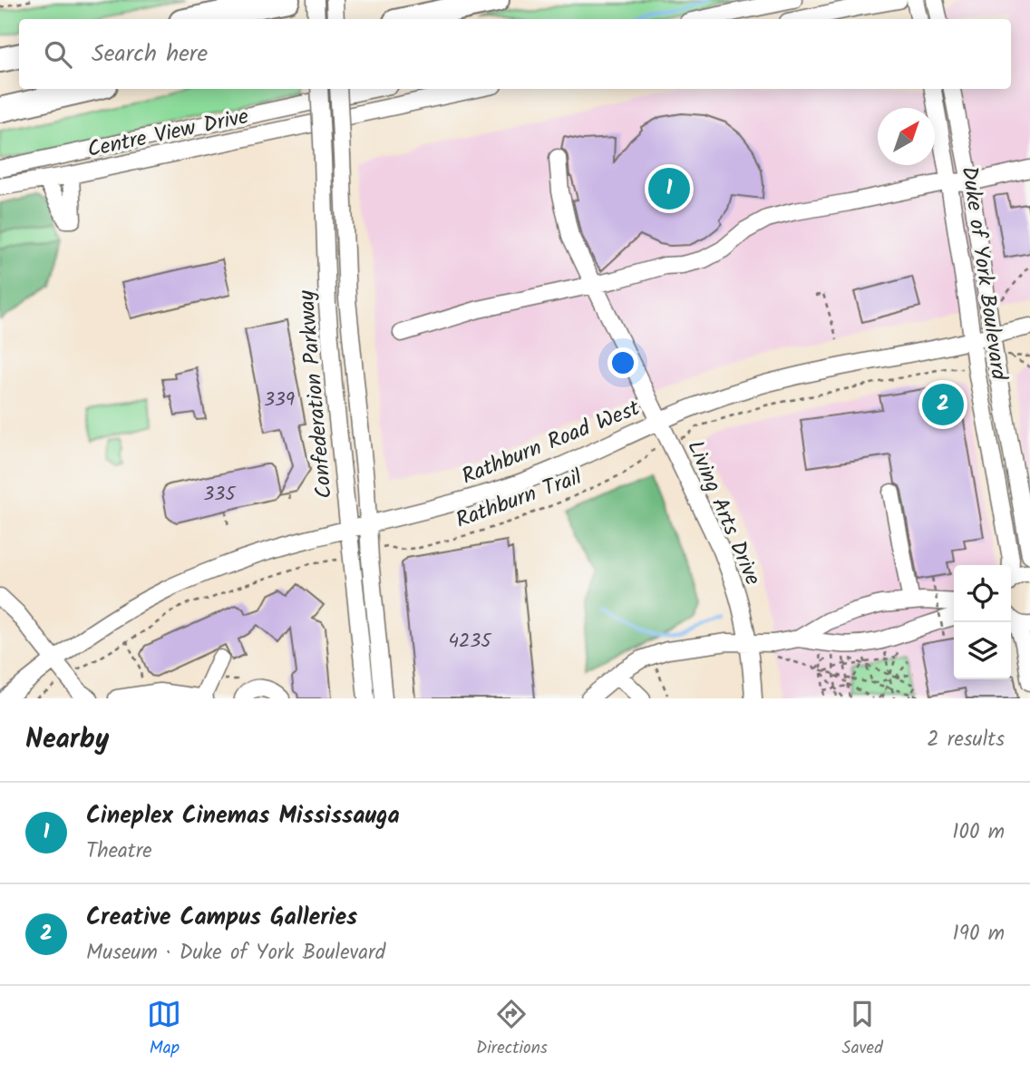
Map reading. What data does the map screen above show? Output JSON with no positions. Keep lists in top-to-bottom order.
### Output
{
  "streets": {
    "street": [
      "Centre View Drive",
      "Duke of York Boulevard",
      "Confederation Parkway",
      "Rathburn Road West",
      "Living Arts Drive"
    ],
    "path": ["Rathburn Trail"]
  },
  "crossings": [
    ["Duke of York Boulevard", "Rathburn Road West"],
    ["Confederation Parkway", "Rathburn Road West"],
    ["Rathburn Road West", "Living Arts Drive"]
  ],
  "house_numbers": ["339", "335", "4235"],
  "north": "top right",
  "page": {
    "search": "Search here",
    "pins": ["1", "2"],
    "heading": ["Nearby", "2 results"],
    "list": [
      {
        "mark": "1",
        "name": "Cineplex Cinemas Mississauga",
        "note": "Theatre",
        "value": "100 m"
      },
      {
        "mark": "2",
        "name": "Creative Campus Galleries",
        "note": "Museum · Duke of York Boulevard",
        "value": "190 m"
      }
    ],
    "nav": ["Map", "Directions", "Saved"]
  }
}
